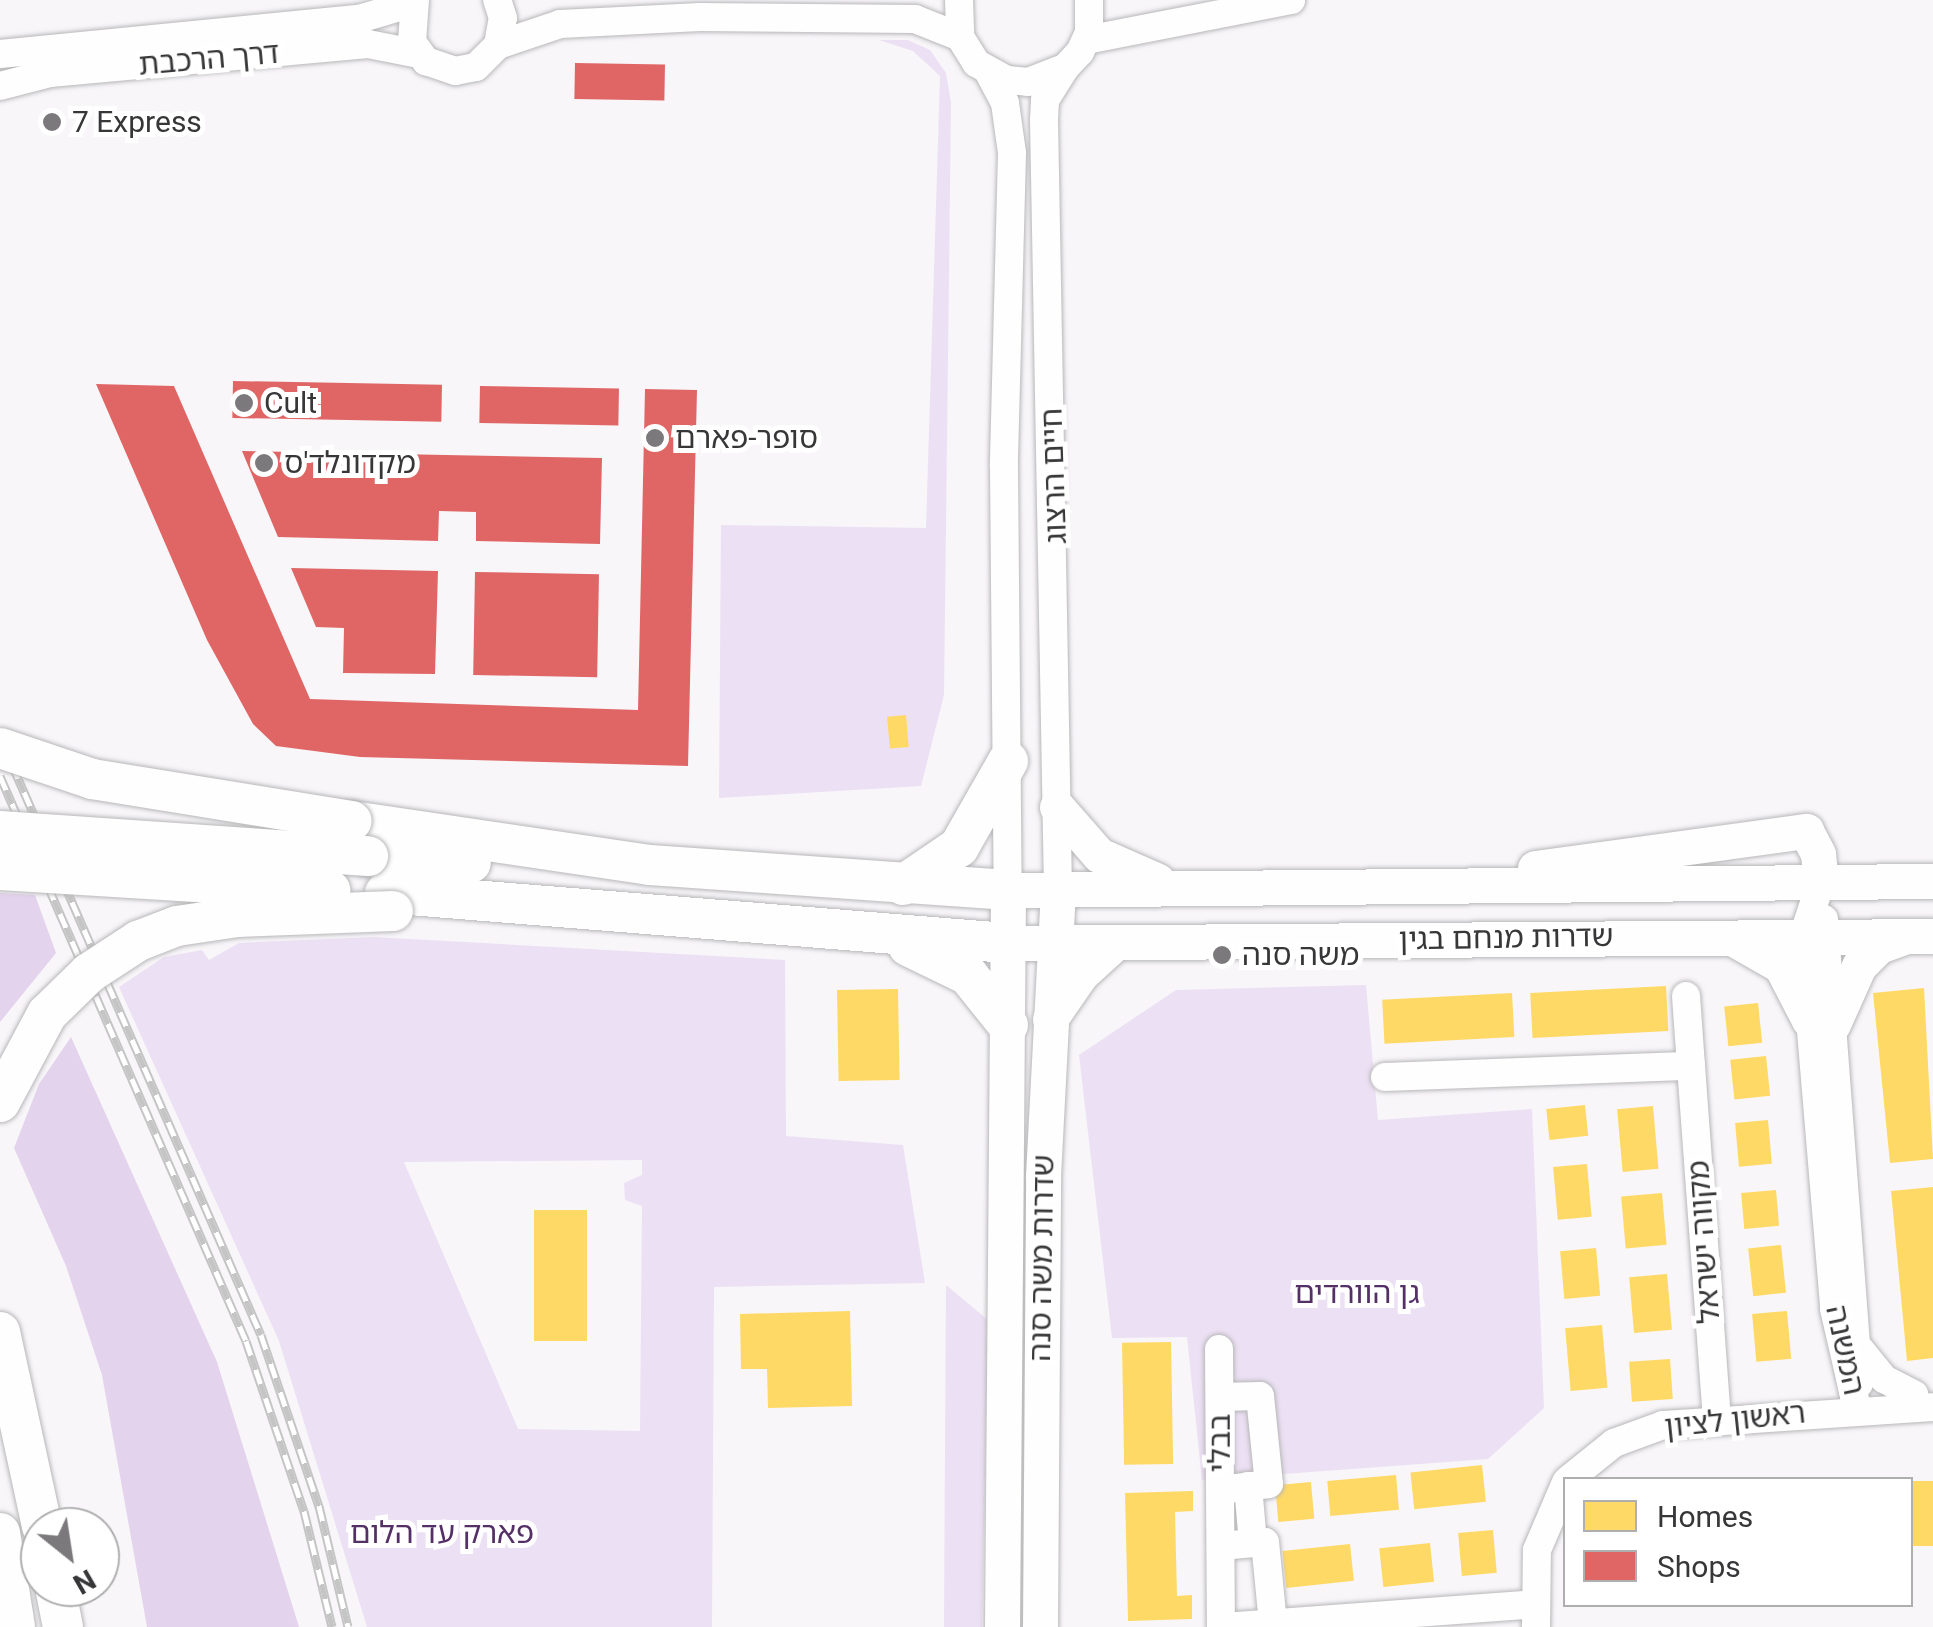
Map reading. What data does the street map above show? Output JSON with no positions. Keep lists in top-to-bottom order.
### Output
{
  "streets": {
    "main road": ["שדרות מנחם בגין", "שדרות משה סנה"],
    "street": [
      "דרך הרכבת",
      "חיים הרצוג",
      "מקווה ישראל",
      "המשנה",
      "ראשון לציון",
      "בבלי"
    ]
  },
  "crossings": [
    ["חיים הרצוג", "שדרות מנחם בגין"],
    ["חיים הרצוג", "שדרות משה סנה"],
    ["שדרות מנחם בגין", "שדרות משה סנה"],
    ["שדרות מנחם בגין", "המשנה"],
    ["מקווה ישראל", "ראשון לציון"],
    ["המשנה", "ראשון לציון"]
  ],
  "parks": ["גן הוורדים", "פארק עד הלום"],
  "places": [
    "7 Express",
    "Cult",
    "סופר-פארם",
    "מקדונלד'ס",
    "משה סנה"
  ],
  "legend": ["Homes", "Shops"],
  "north": "bottom right"
}
